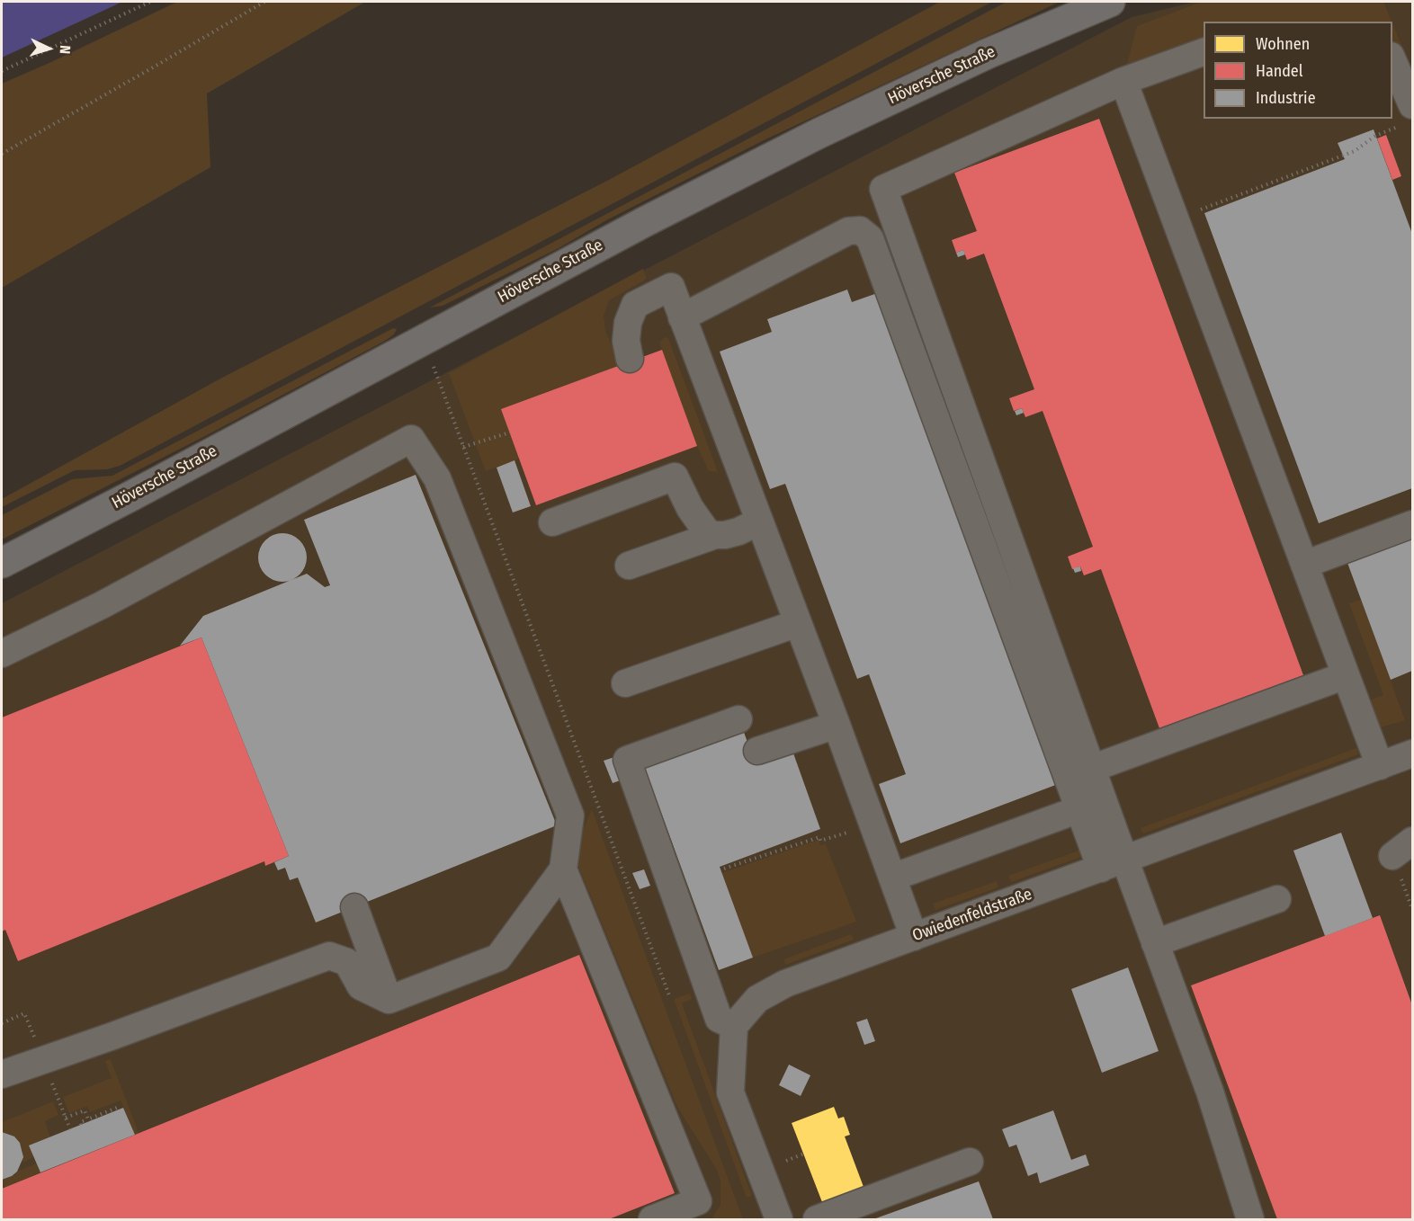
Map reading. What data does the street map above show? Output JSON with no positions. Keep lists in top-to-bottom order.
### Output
{
  "streets": {
    "main road": ["Höversche Straße"],
    "street": ["Owiedenfeldstraße"]
  },
  "legend": ["Wohnen", "Handel", "Industrie"],
  "north": "right"
}
